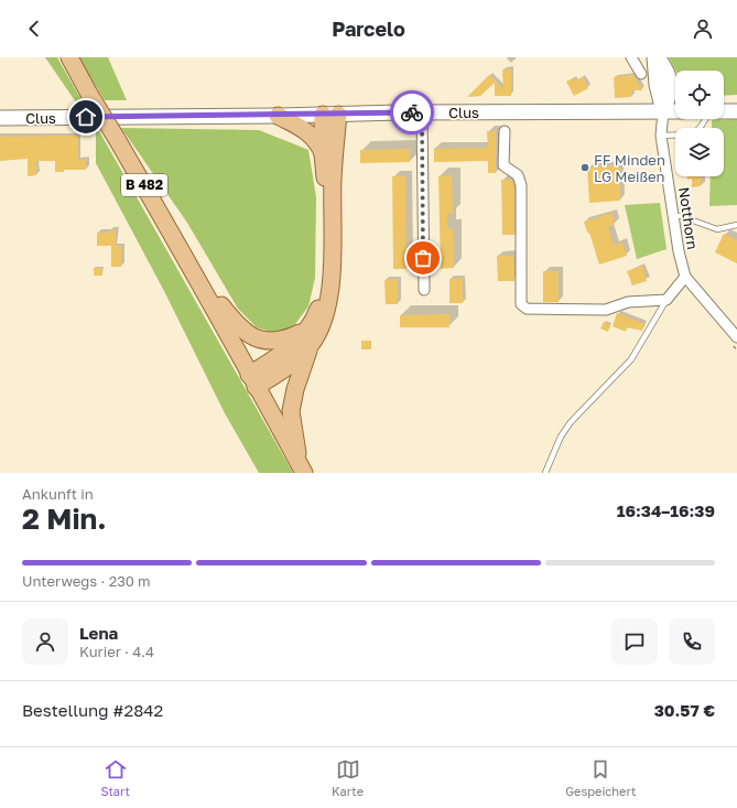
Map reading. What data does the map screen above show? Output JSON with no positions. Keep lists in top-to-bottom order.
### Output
{
  "streets": {
    "main road": ["Clus", "B 482"],
    "street": ["Notthorn"]
  },
  "crossings": [
    ["Clus", "Notthorn"]
  ],
  "places": ["FF Minden LG Meißen"],
  "page": {
    "header": "Parcelo",
    "heading": ["2 Min.", "Ankunft in", "16:34–16:39"],
    "panel": [
      "Lena",
      "Kurier · 4.4",
      "Bestellung #2842",
      "30.57 €"
    ],
    "bar": "Unterwegs · 230 m",
    "tabs": ["Start", "Karte", "Gespeichert"]
  }
}
